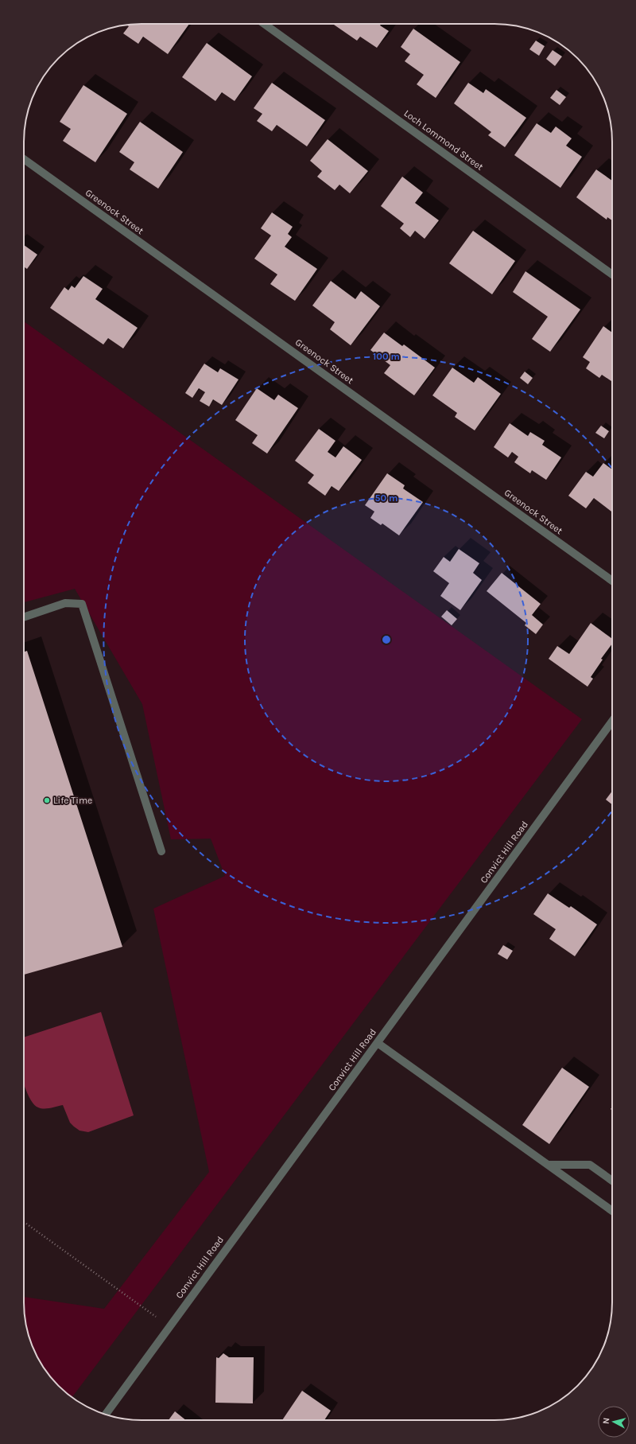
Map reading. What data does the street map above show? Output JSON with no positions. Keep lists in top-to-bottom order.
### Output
{
  "streets": {
    "street": ["Loch Lommond Street", "Greenock Street", "Convict Hill Road"]
  },
  "places": ["Life Time"],
  "north": "left",
  "rings": ["100 m", "50 m"]
}
